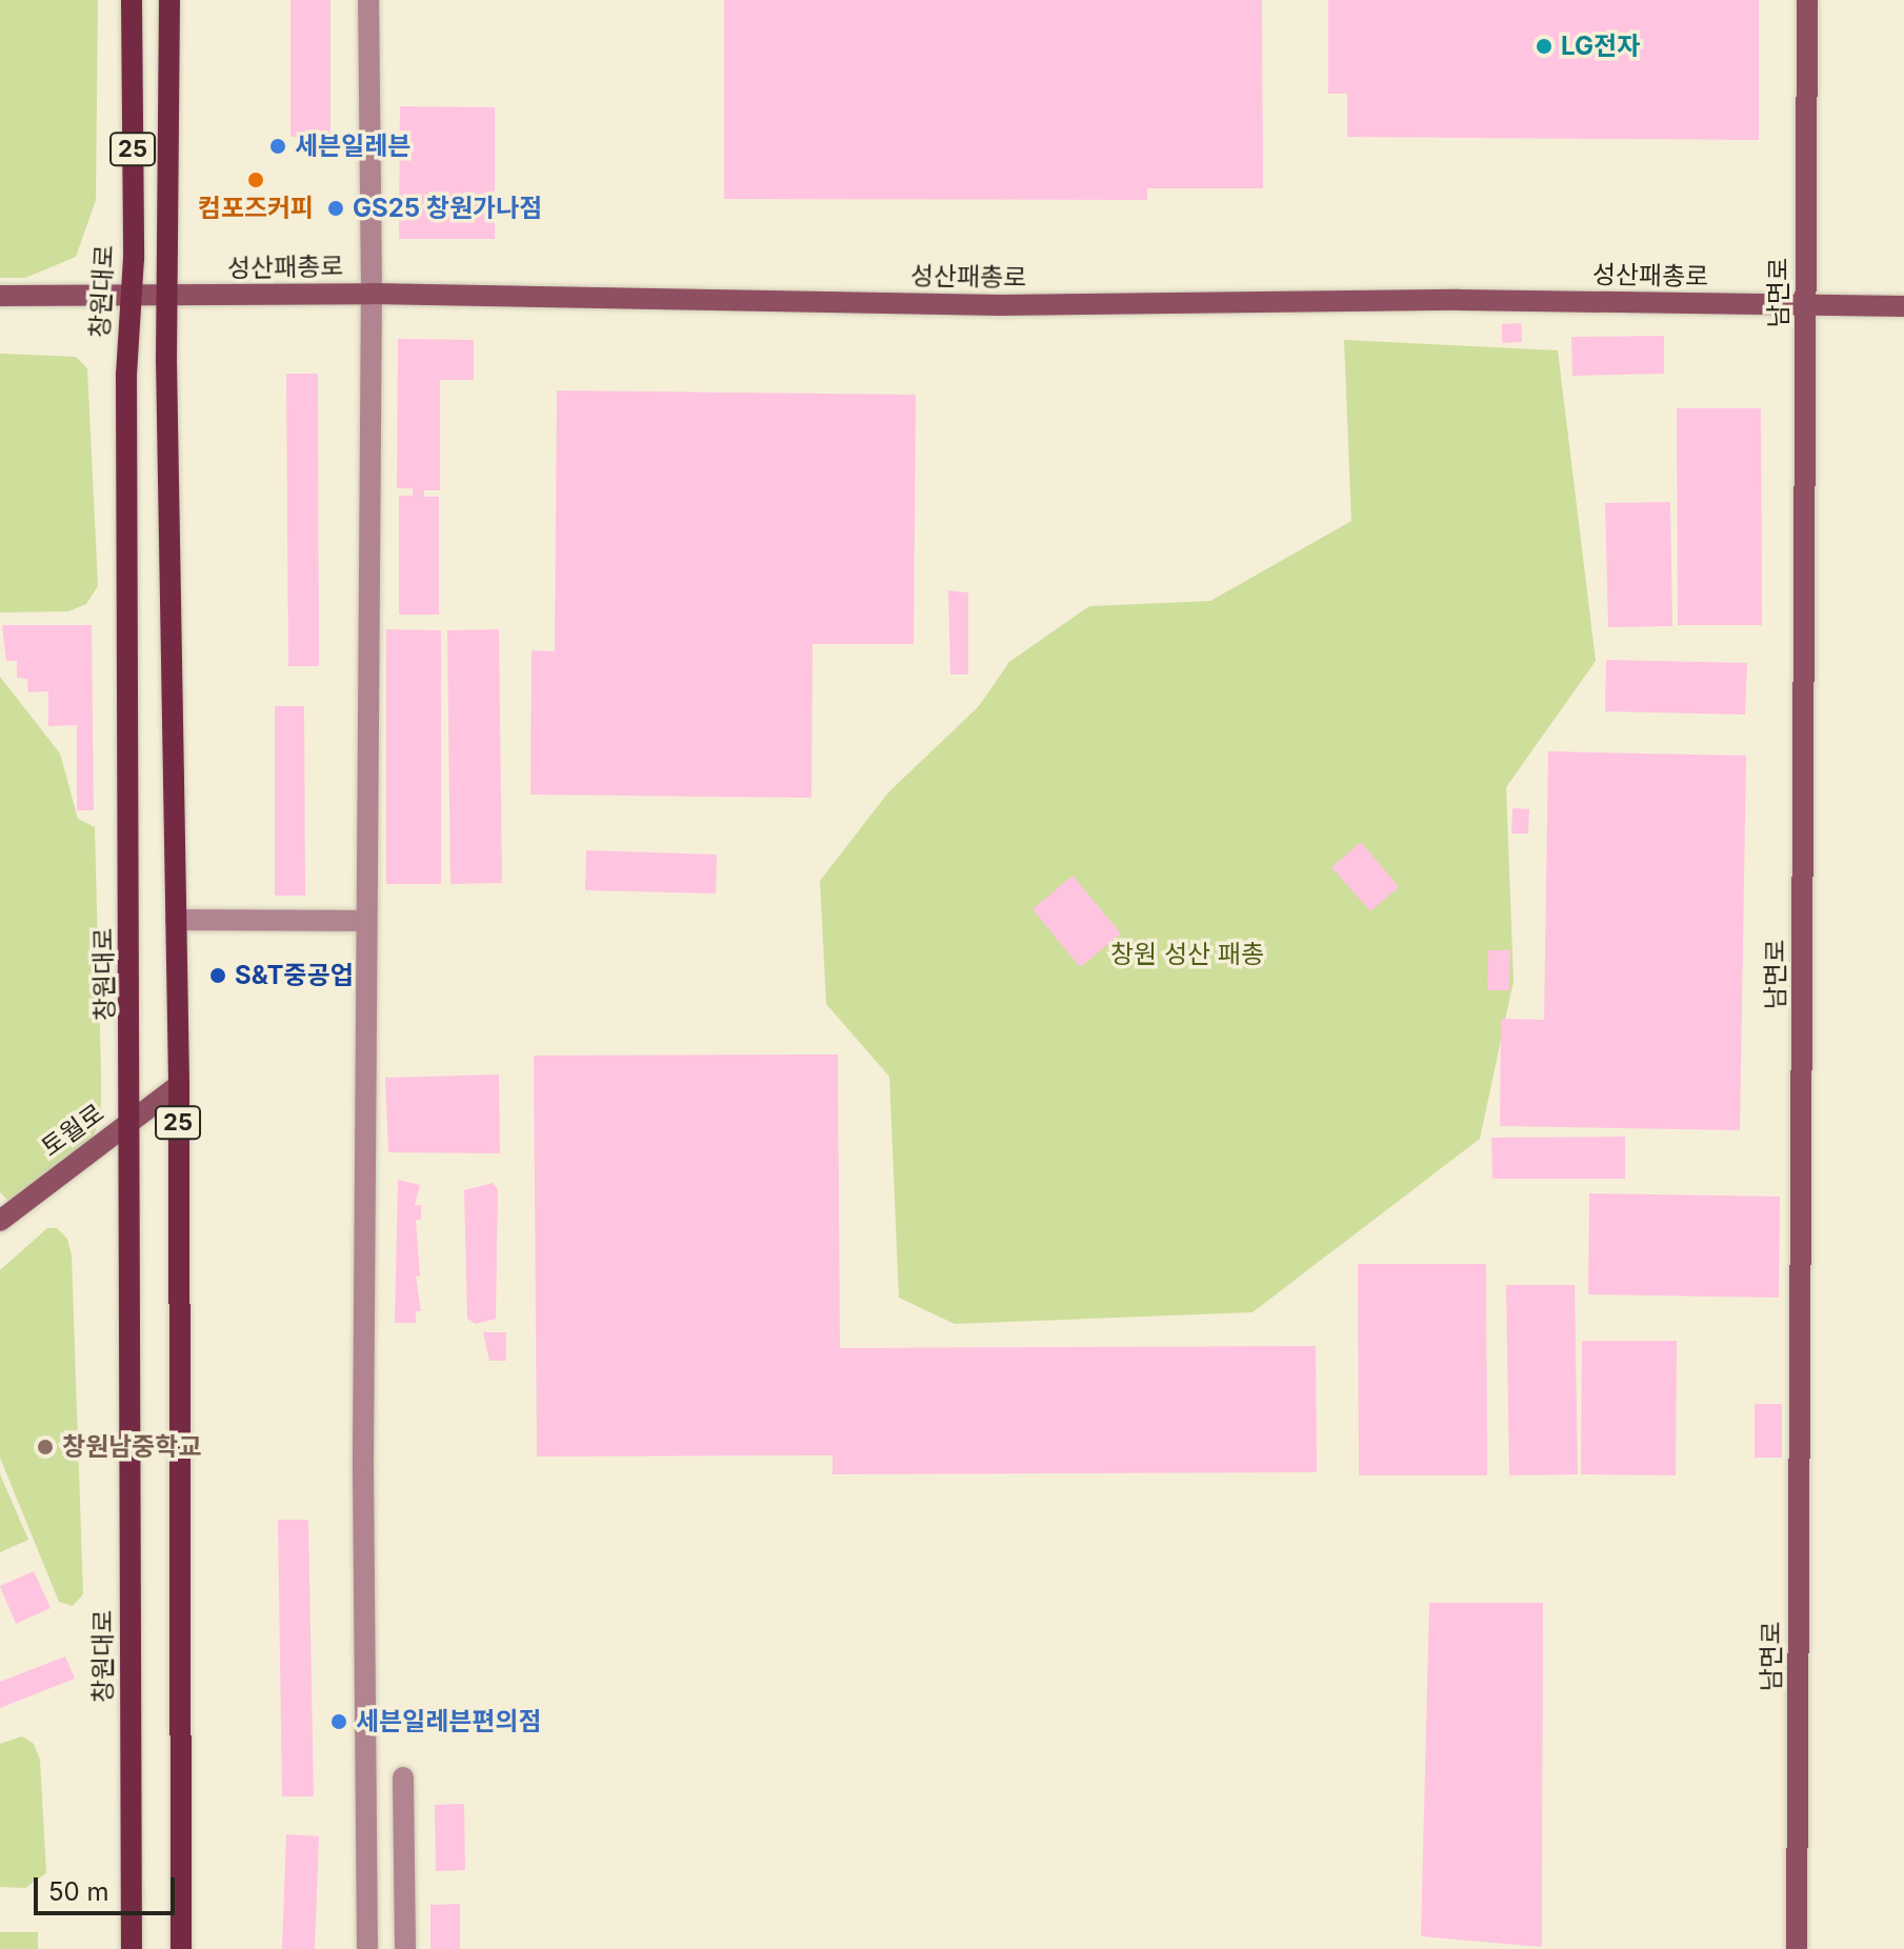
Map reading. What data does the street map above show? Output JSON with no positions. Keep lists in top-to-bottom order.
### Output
{
  "streets": {
    "main road": ["25", "창원대로"],
    "street": ["성산패총로", "남면로", "토월로"]
  },
  "crossings": [
    ["25", "성산패총로"],
    ["25", "토월로"],
    ["성산패총로", "창원대로"],
    ["성산패총로", "남면로"],
    ["창원대로", "토월로"]
  ],
  "parks": ["창원 성산 패총"],
  "places": [
    "LG전자",
    "세븐일레븐",
    "컴포즈커피",
    "GS25 창원가나점",
    "S&T중공업",
    "창원남중학교",
    "세븐일레븐편의점"
  ],
  "scale_bar": "50 m"
}
